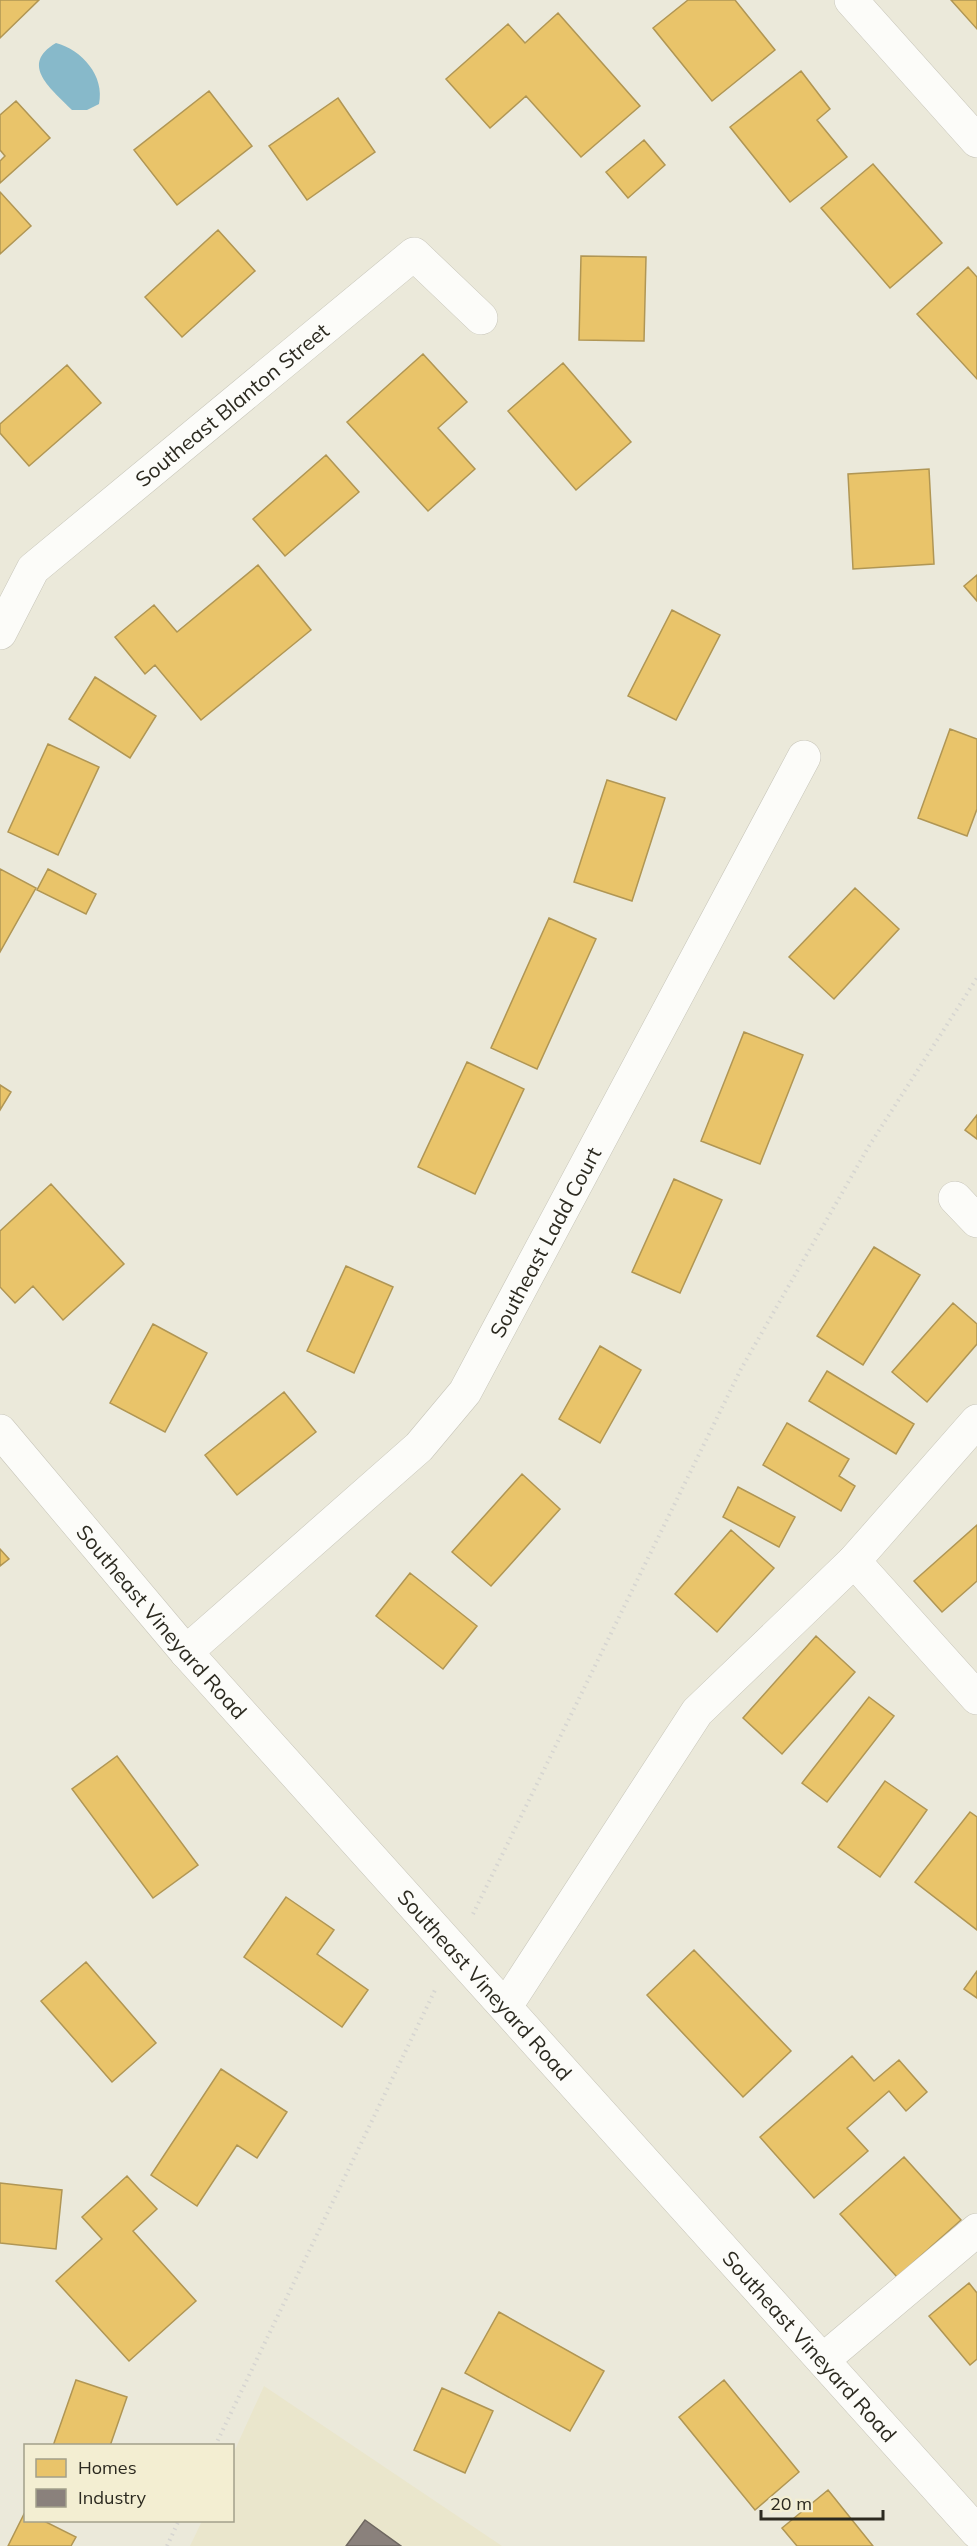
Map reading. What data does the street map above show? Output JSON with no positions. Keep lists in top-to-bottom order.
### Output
{
  "streets": {
    "street": ["Southeast Blanton Street", "Southeast Ladd Court", "Southeast Vineyard Road"]
  },
  "crossings": [
    ["Southeast Ladd Court", "Southeast Vineyard Road"]
  ],
  "legend": ["Homes", "Industry"],
  "scale_bar": "20 m"
}
